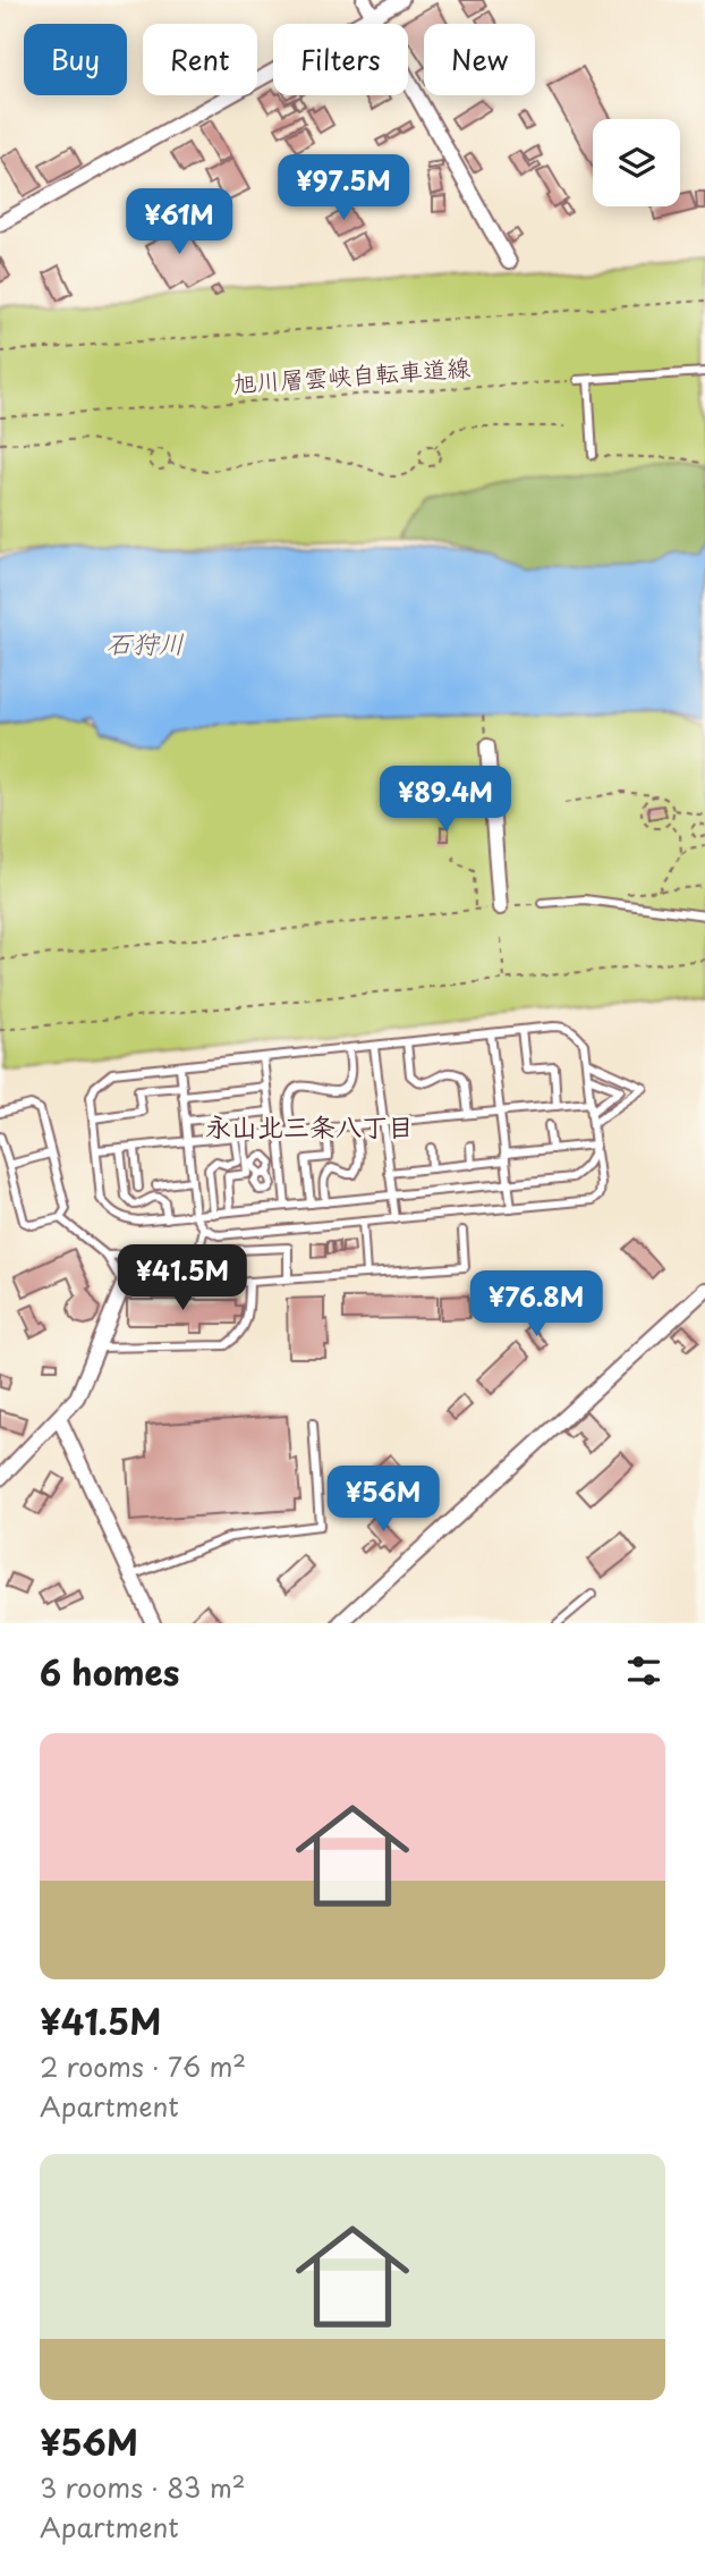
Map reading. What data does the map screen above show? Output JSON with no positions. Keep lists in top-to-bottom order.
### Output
{
  "streets": {
    "path": ["旭川層雲峡自転車道線"]
  },
  "districts": ["永山北三条八丁目"],
  "water": ["石狩川"],
  "page": {
    "chip": [
      "Buy",
      "Rent",
      "Filters",
      "New"
    ],
    "price": [
      "¥97.5M",
      "¥61M",
      "¥89.4M",
      "¥41.5M",
      "¥76.8M",
      "¥56M"
    ],
    "heading": "6 homes",
    "list": [
      {
        "name": "¥41.5M",
        "note": "2 rooms · 76 m² · Apartment"
      },
      {
        "name": "¥56M",
        "note": "3 rooms · 83 m² · Apartment"
      }
    ]
  }
}
